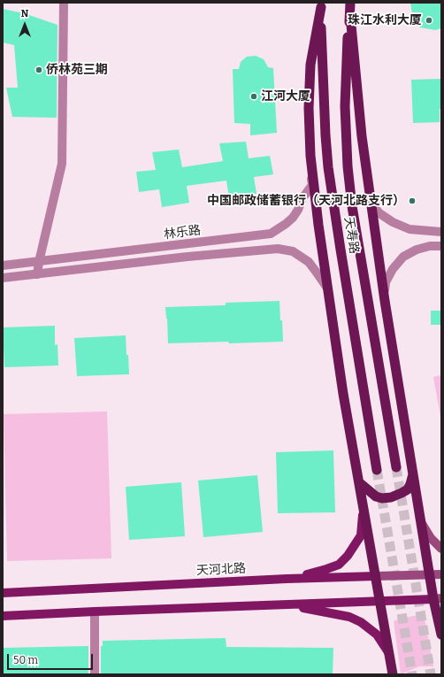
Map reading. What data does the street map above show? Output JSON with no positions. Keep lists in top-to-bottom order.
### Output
{
  "streets": {
    "highway": ["天寿路"],
    "main road": ["天河北路"],
    "street": ["林乐路"]
  },
  "places": [
    "珠江水利大厦",
    "侨林苑三期",
    "江河大厦",
    "中国邮政储蓄银行（天河北路支行）"
  ],
  "scale_bar": "50 m",
  "north": "top"
}
